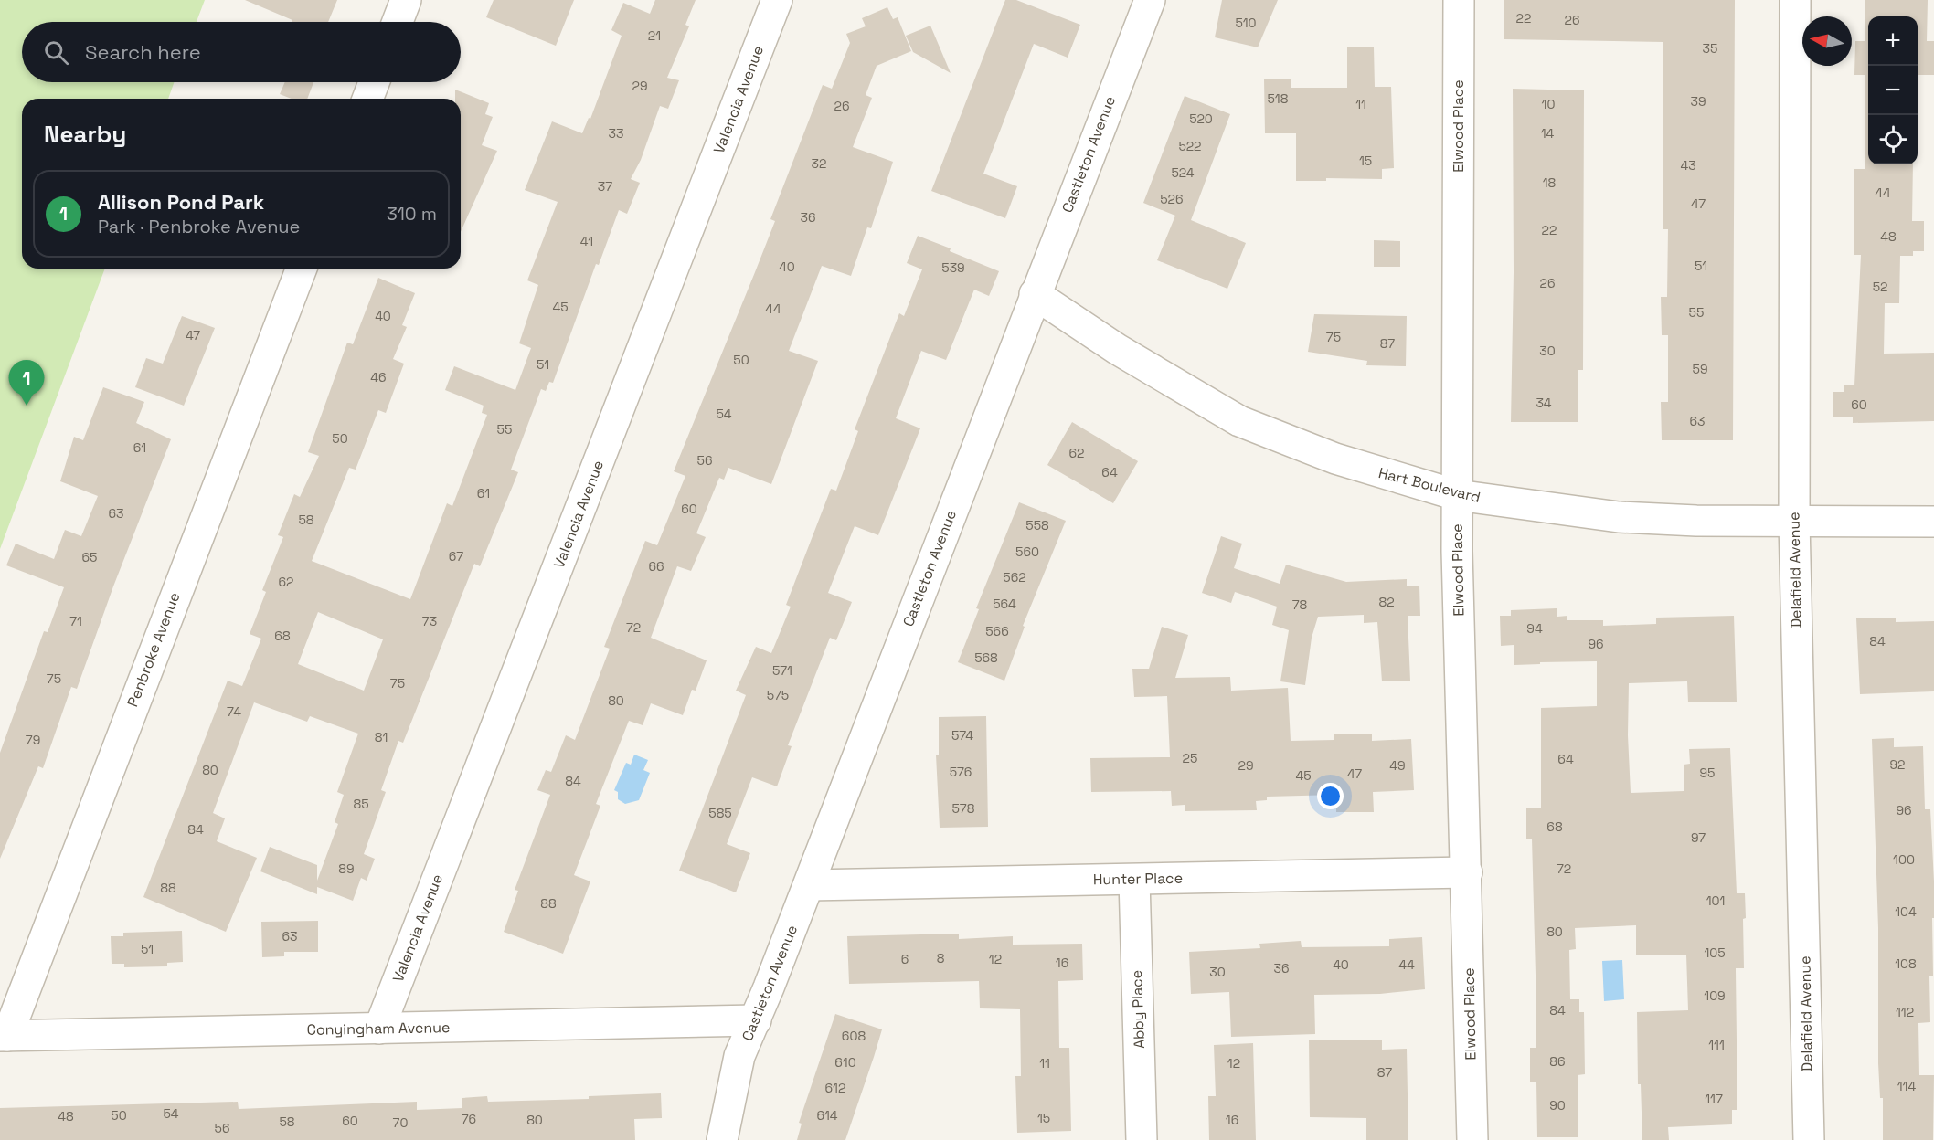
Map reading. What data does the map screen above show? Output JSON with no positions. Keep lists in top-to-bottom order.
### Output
{
  "streets": {
    "street": [
      "Valencia Avenue",
      "Elwood Place",
      "Castleton Avenue",
      "Hart Boulevard",
      "Delafield Avenue",
      "Penbroke Avenue",
      "Hunter Place",
      "Abby Place",
      "Conyingham Avenue"
    ]
  },
  "crossings": [
    ["Valencia Avenue", "Conyingham Avenue"],
    ["Elwood Place", "Hart Boulevard"],
    ["Elwood Place", "Hunter Place"],
    ["Castleton Avenue", "Hart Boulevard"],
    ["Castleton Avenue", "Hunter Place"],
    ["Castleton Avenue", "Conyingham Avenue"],
    ["Hart Boulevard", "Delafield Avenue"],
    ["Penbroke Avenue", "Conyingham Avenue"],
    ["Hunter Place", "Abby Place"]
  ],
  "house_numbers": [
    "22",
    "26",
    "510",
    "21",
    "35",
    "29",
    "518",
    "39",
    "11",
    "10",
    "26",
    "520",
    "33",
    "14",
    "522",
    "15",
    "32",
    "43",
    "524",
    "18",
    "37",
    "44",
    "526",
    "47",
    "36",
    "22",
    "48",
    "41",
    "51",
    "40",
    "539",
    "26",
    "52",
    "45",
    "44",
    "55",
    "40",
    "47",
    "75",
    "87",
    "30",
    "50",
    "51",
    "59",
    "46",
    "34",
    "60",
    "54",
    "63",
    "55",
    "50",
    "61",
    "62",
    "56",
    "64",
    "61",
    "60",
    "63",
    "58",
    "558",
    "560",
    "67",
    "65",
    "66",
    "562",
    "62",
    "82",
    "564",
    "78",
    "71",
    "73",
    "72",
    "94",
    "566",
    "68",
    "84",
    "96",
    "568",
    "571",
    "75",
    "75",
    "575",
    "80",
    "74",
    "574",
    "81",
    "79",
    "25",
    "64",
    "92",
    "29",
    "49",
    "80",
    "576",
    "95",
    "47",
    "45",
    "84",
    "85",
    "578",
    "96",
    "585",
    "68",
    "84",
    "97",
    "100",
    "89",
    "72",
    "88",
    "101",
    "88",
    "104",
    "80",
    "63",
    "51",
    "105",
    "8",
    "6",
    "12",
    "16",
    "108",
    "40",
    "44",
    "36",
    "30",
    "109",
    "84",
    "112",
    "608",
    "111",
    "86",
    "610",
    "11",
    "12",
    "87",
    "114",
    "612",
    "117",
    "90",
    "54",
    "50",
    "614",
    "48",
    "15",
    "76",
    "80",
    "16",
    "60",
    "58",
    "70",
    "56"
  ],
  "north": "left",
  "page": {
    "map_buttons": ["+", "−"],
    "search": "Search here",
    "heading": "Nearby",
    "list": [
      {
        "mark": "1",
        "name": "Allison Pond Park",
        "note": "Park · Penbroke Avenue",
        "value": "310 m"
      }
    ],
    "pins": "1"
  }
}
